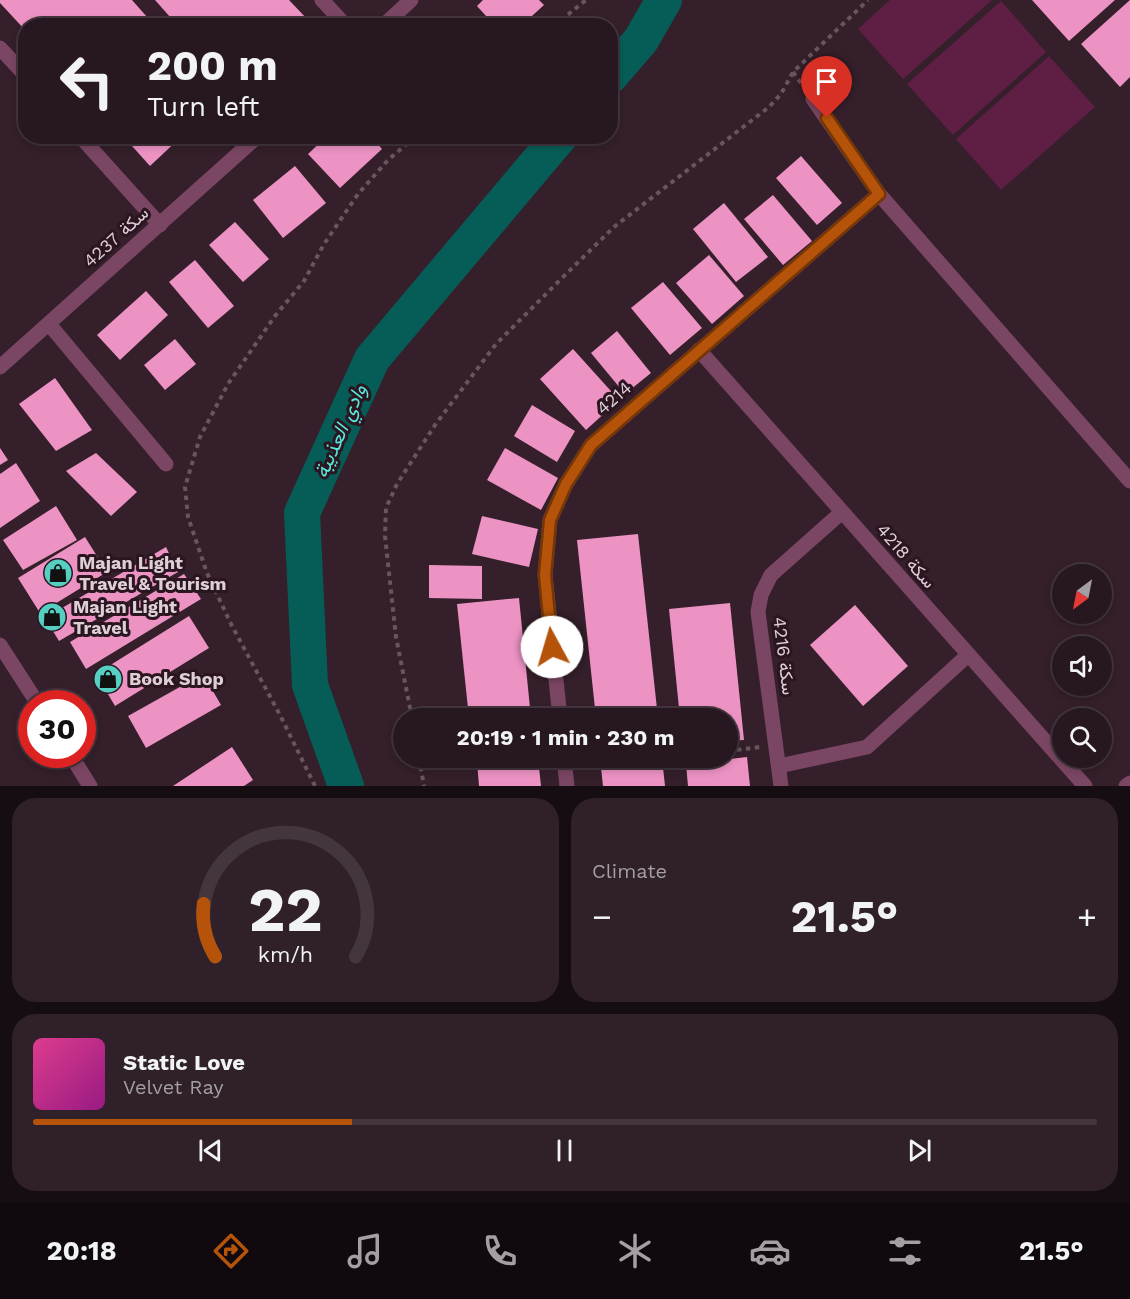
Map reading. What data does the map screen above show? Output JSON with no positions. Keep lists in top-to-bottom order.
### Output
{
  "streets": {
    "street": [
      "سكة 4237",
      "4214",
      "سكة 4218",
      "سكة 4216"
    ]
  },
  "crossings": [
    ["4214", "سكة 4218"],
    ["سكة 4218", "سكة 4216"]
  ],
  "water": ["وادي العذيبة"],
  "places": {
    "shop": ["Majan Light Travel & Tourism", "Majan Light Travel", "Book Shop"]
  },
  "north": "bottom left",
  "page": {
    "turn": ["200 m", "Turn left"],
    "limit": "30",
    "trip": "20:19 · 1 min · 230 m",
    "tile": "Climate",
    "heat": ["−", "21.5°", "+"],
    "song": ["Static Love", "Velvet Ray"],
    "tabs": ["20:18", "21.5°"],
    "gauge": ["22", "km/h"]
  }
}
